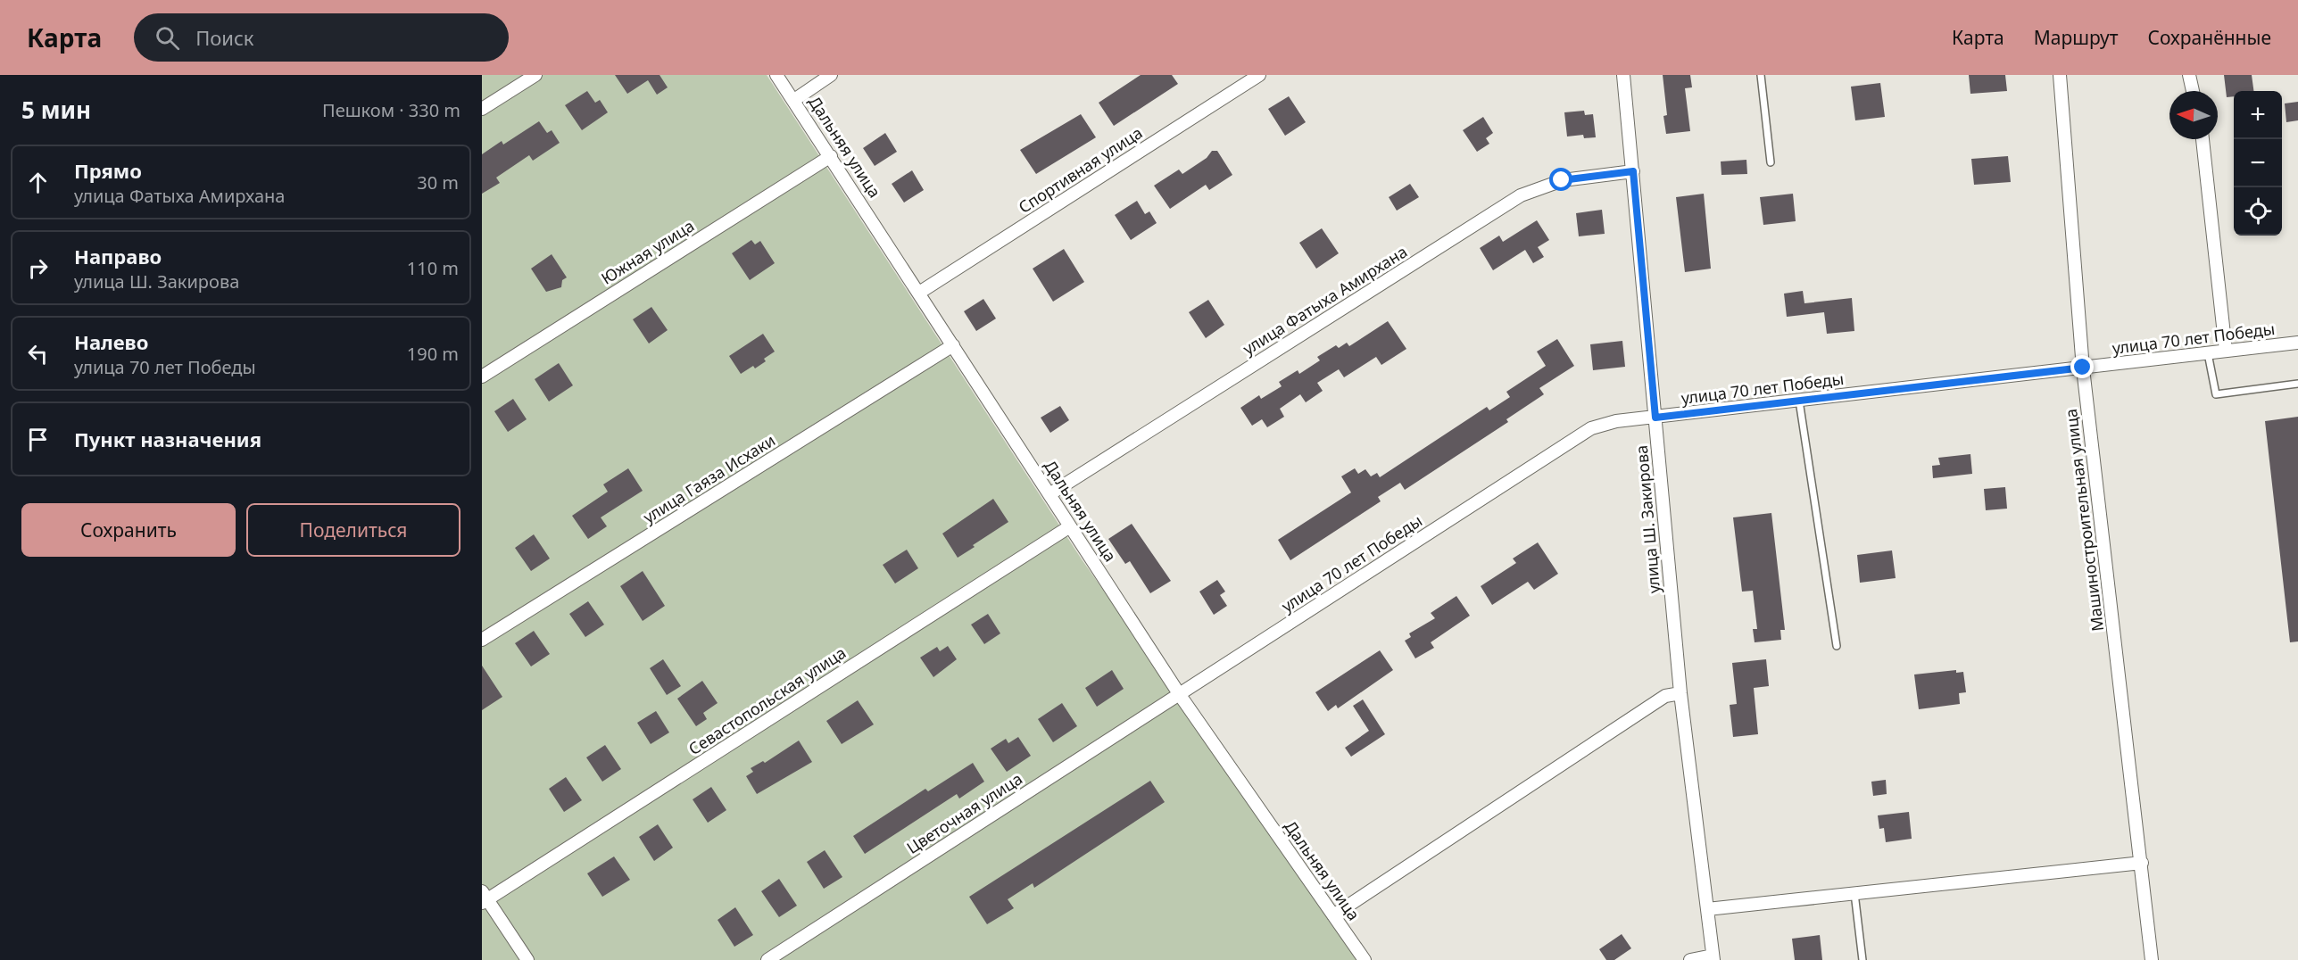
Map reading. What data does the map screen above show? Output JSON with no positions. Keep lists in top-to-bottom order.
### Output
{
  "streets": {
    "street": [
      "Дальняя улица",
      "Спортивная улица",
      "Южная улица",
      "улица Фатыха Амирхана",
      "улица 70 лет Победы",
      "улица Гаяза Исхаки",
      "улица Ш. Закирова",
      "Машиностроительная улица",
      "Севастопольская улица",
      "Цветочная улица"
    ]
  },
  "crossings": [
    ["Дальняя улица", "Спортивная улица"],
    ["Дальняя улица", "Южная улица"],
    ["Дальняя улица", "улица Фатыха Амирхана"],
    ["Дальняя улица", "улица 70 лет Победы"],
    ["Дальняя улица", "улица Гаяза Исхаки"],
    ["Дальняя улица", "Севастопольская улица"],
    ["Дальняя улица", "Цветочная улица"],
    ["улица Фатыха Амирхана", "улица Ш. Закирова"],
    ["улица 70 лет Победы", "улица Ш. Закирова"],
    ["улица 70 лет Победы", "Машиностроительная улица"],
    ["улица 70 лет Победы", "Цветочная улица"]
  ],
  "north": "left",
  "page": {
    "header": "Карта",
    "search": "Поиск",
    "nav": ["Карта", "Маршрут", "Сохранённые"],
    "heading": ["5 мин", "Пешком · 330 m"],
    "map_buttons": ["+", "−"],
    "list": [
      ["Прямо", "улица Фатыха Амирхана", "30 m"],
      ["Направо", "улица Ш. Закирова", "110 m"],
      ["Налево", "улица 70 лет Победы", "190 m"],
      "Пункт назначения"
    ],
    "buttons": ["Сохранить", "Поделиться"]
  }
}
